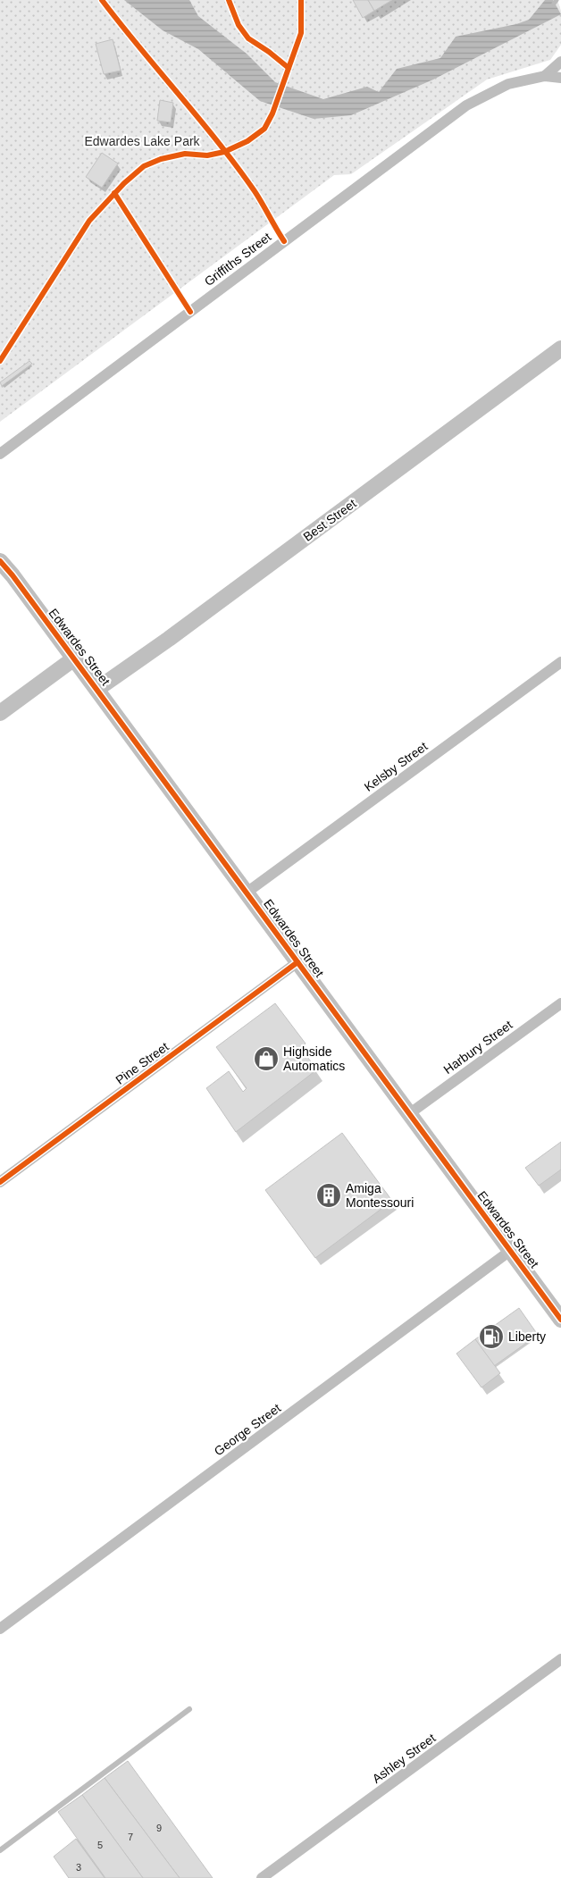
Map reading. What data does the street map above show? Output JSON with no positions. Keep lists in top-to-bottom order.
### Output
{
  "streets": {
    "street": [
      "Griffiths Street",
      "Best Street",
      "Edwardes Street",
      "Kelsby Street",
      "Harbury Street",
      "Pine Street",
      "George Street",
      "Ashley Street"
    ]
  },
  "crossings": [
    ["Best Street", "Edwardes Street"],
    ["Edwardes Street", "Kelsby Street"],
    ["Edwardes Street", "Harbury Street"],
    ["Edwardes Street", "Pine Street"],
    ["Edwardes Street", "George Street"]
  ],
  "parks": ["Edwardes Lake Park"],
  "places": {
    "shop": ["Highside Automatics"],
    "building": ["Amiga Montessouri"],
    "fuel station": ["Liberty"]
  },
  "house_numbers": [
    "9",
    "7",
    "5",
    "3"
  ]
}
